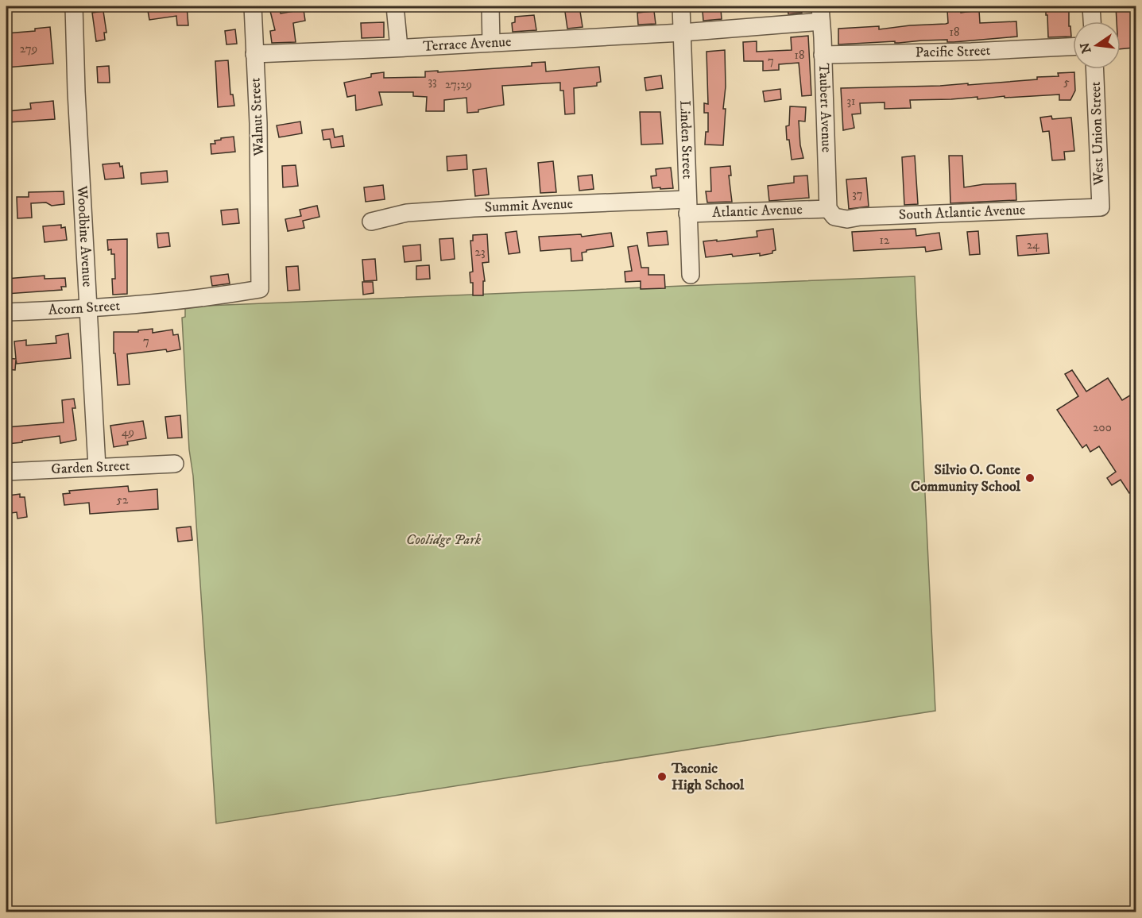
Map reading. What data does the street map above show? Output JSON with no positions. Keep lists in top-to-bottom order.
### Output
{
  "streets": {
    "street": [
      "Terrace Avenue",
      "Pacific Street",
      "Taubert Avenue",
      "Walnut Street",
      "West Union Street",
      "Linden Street",
      "Summit Avenue",
      "Atlantic Avenue",
      "South Atlantic Avenue",
      "Woodbine Avenue",
      "Acorn Street",
      "Garden Street"
    ]
  },
  "crossings": [
    ["Terrace Avenue", "Taubert Avenue"],
    ["Terrace Avenue", "Walnut Street"],
    ["Terrace Avenue", "Linden Street"],
    ["Pacific Street", "Taubert Avenue"],
    ["Taubert Avenue", "Atlantic Avenue"],
    ["Taubert Avenue", "South Atlantic Avenue"],
    ["Walnut Street", "Acorn Street"],
    ["West Union Street", "South Atlantic Avenue"],
    ["Linden Street", "Summit Avenue"],
    ["Linden Street", "Atlantic Avenue"],
    ["Summit Avenue", "Atlantic Avenue"],
    ["Atlantic Avenue", "South Atlantic Avenue"],
    ["Woodbine Avenue", "Acorn Street"],
    ["Woodbine Avenue", "Garden Street"]
  ],
  "parks": ["Coolidge Park"],
  "places": ["Silvio O. Conte Community School", "Taconic High School"],
  "house_numbers": [
    "18",
    "279",
    "18",
    "7",
    "33",
    "5",
    "27;29",
    "31",
    "37",
    "12",
    "24",
    "23",
    "7",
    "200",
    "49",
    "52"
  ],
  "north": "left"
}
